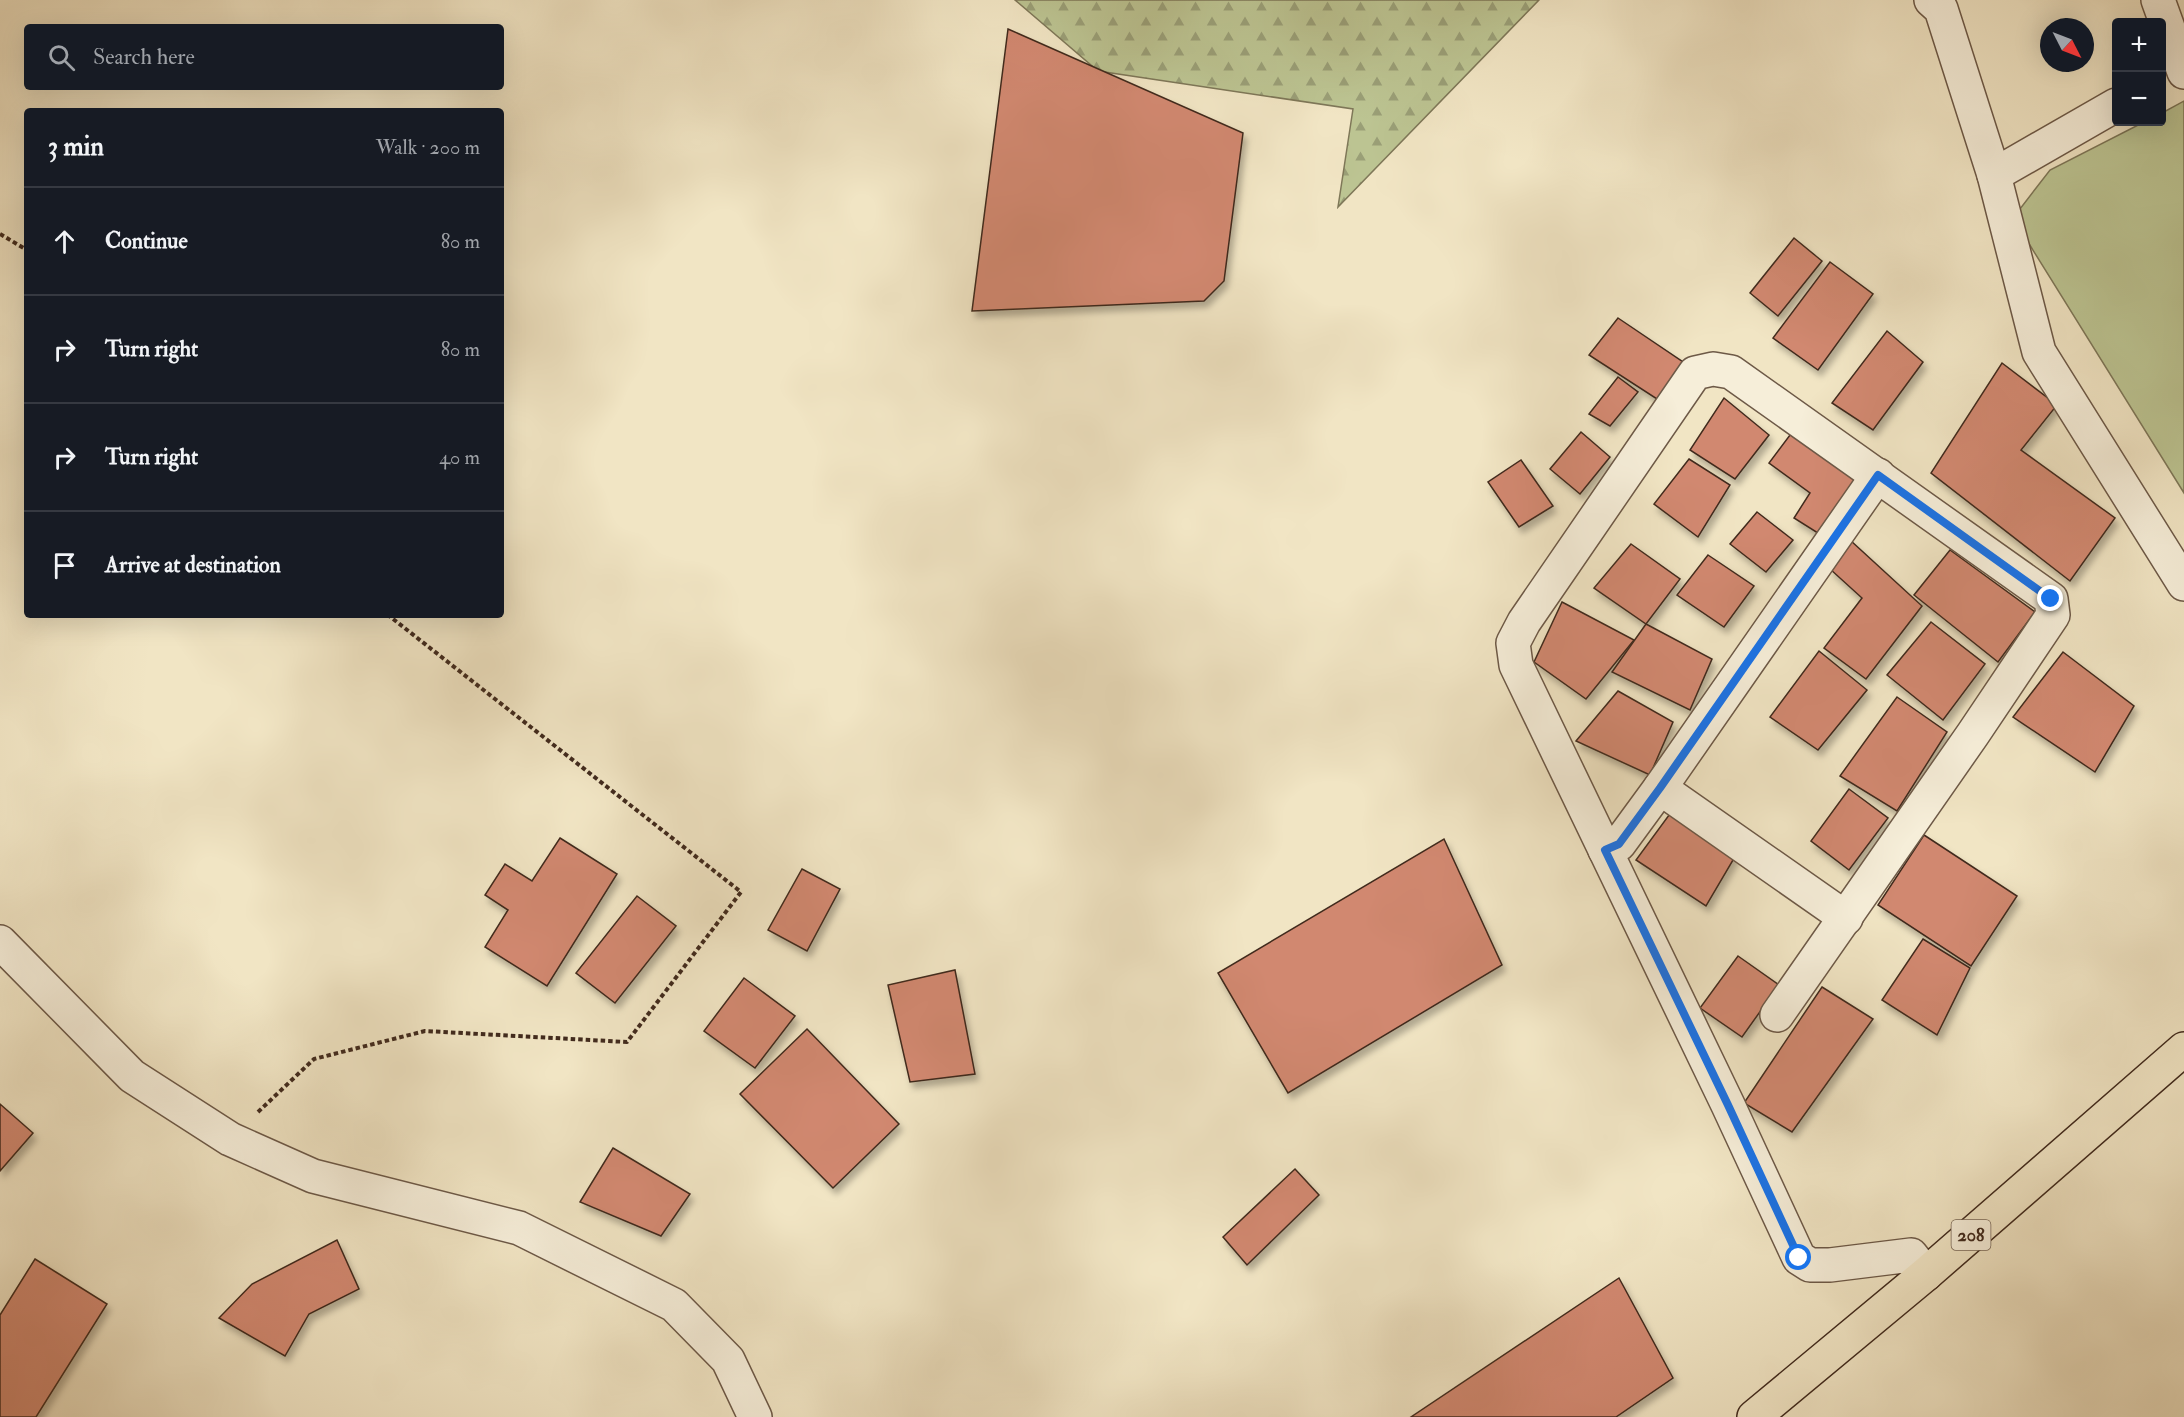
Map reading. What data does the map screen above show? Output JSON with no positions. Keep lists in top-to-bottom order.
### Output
{
  "streets": {
    "highway": ["208"]
  },
  "north": "bottom right",
  "page": {
    "map_buttons": ["+", "−"],
    "search": "Search here",
    "heading": ["3 min", "Walk · 200 m"],
    "list": [
      ["Continue", "80 m"],
      ["Turn right", "80 m"],
      ["Turn right", "40 m"],
      "Arrive at destination"
    ]
  }
}
